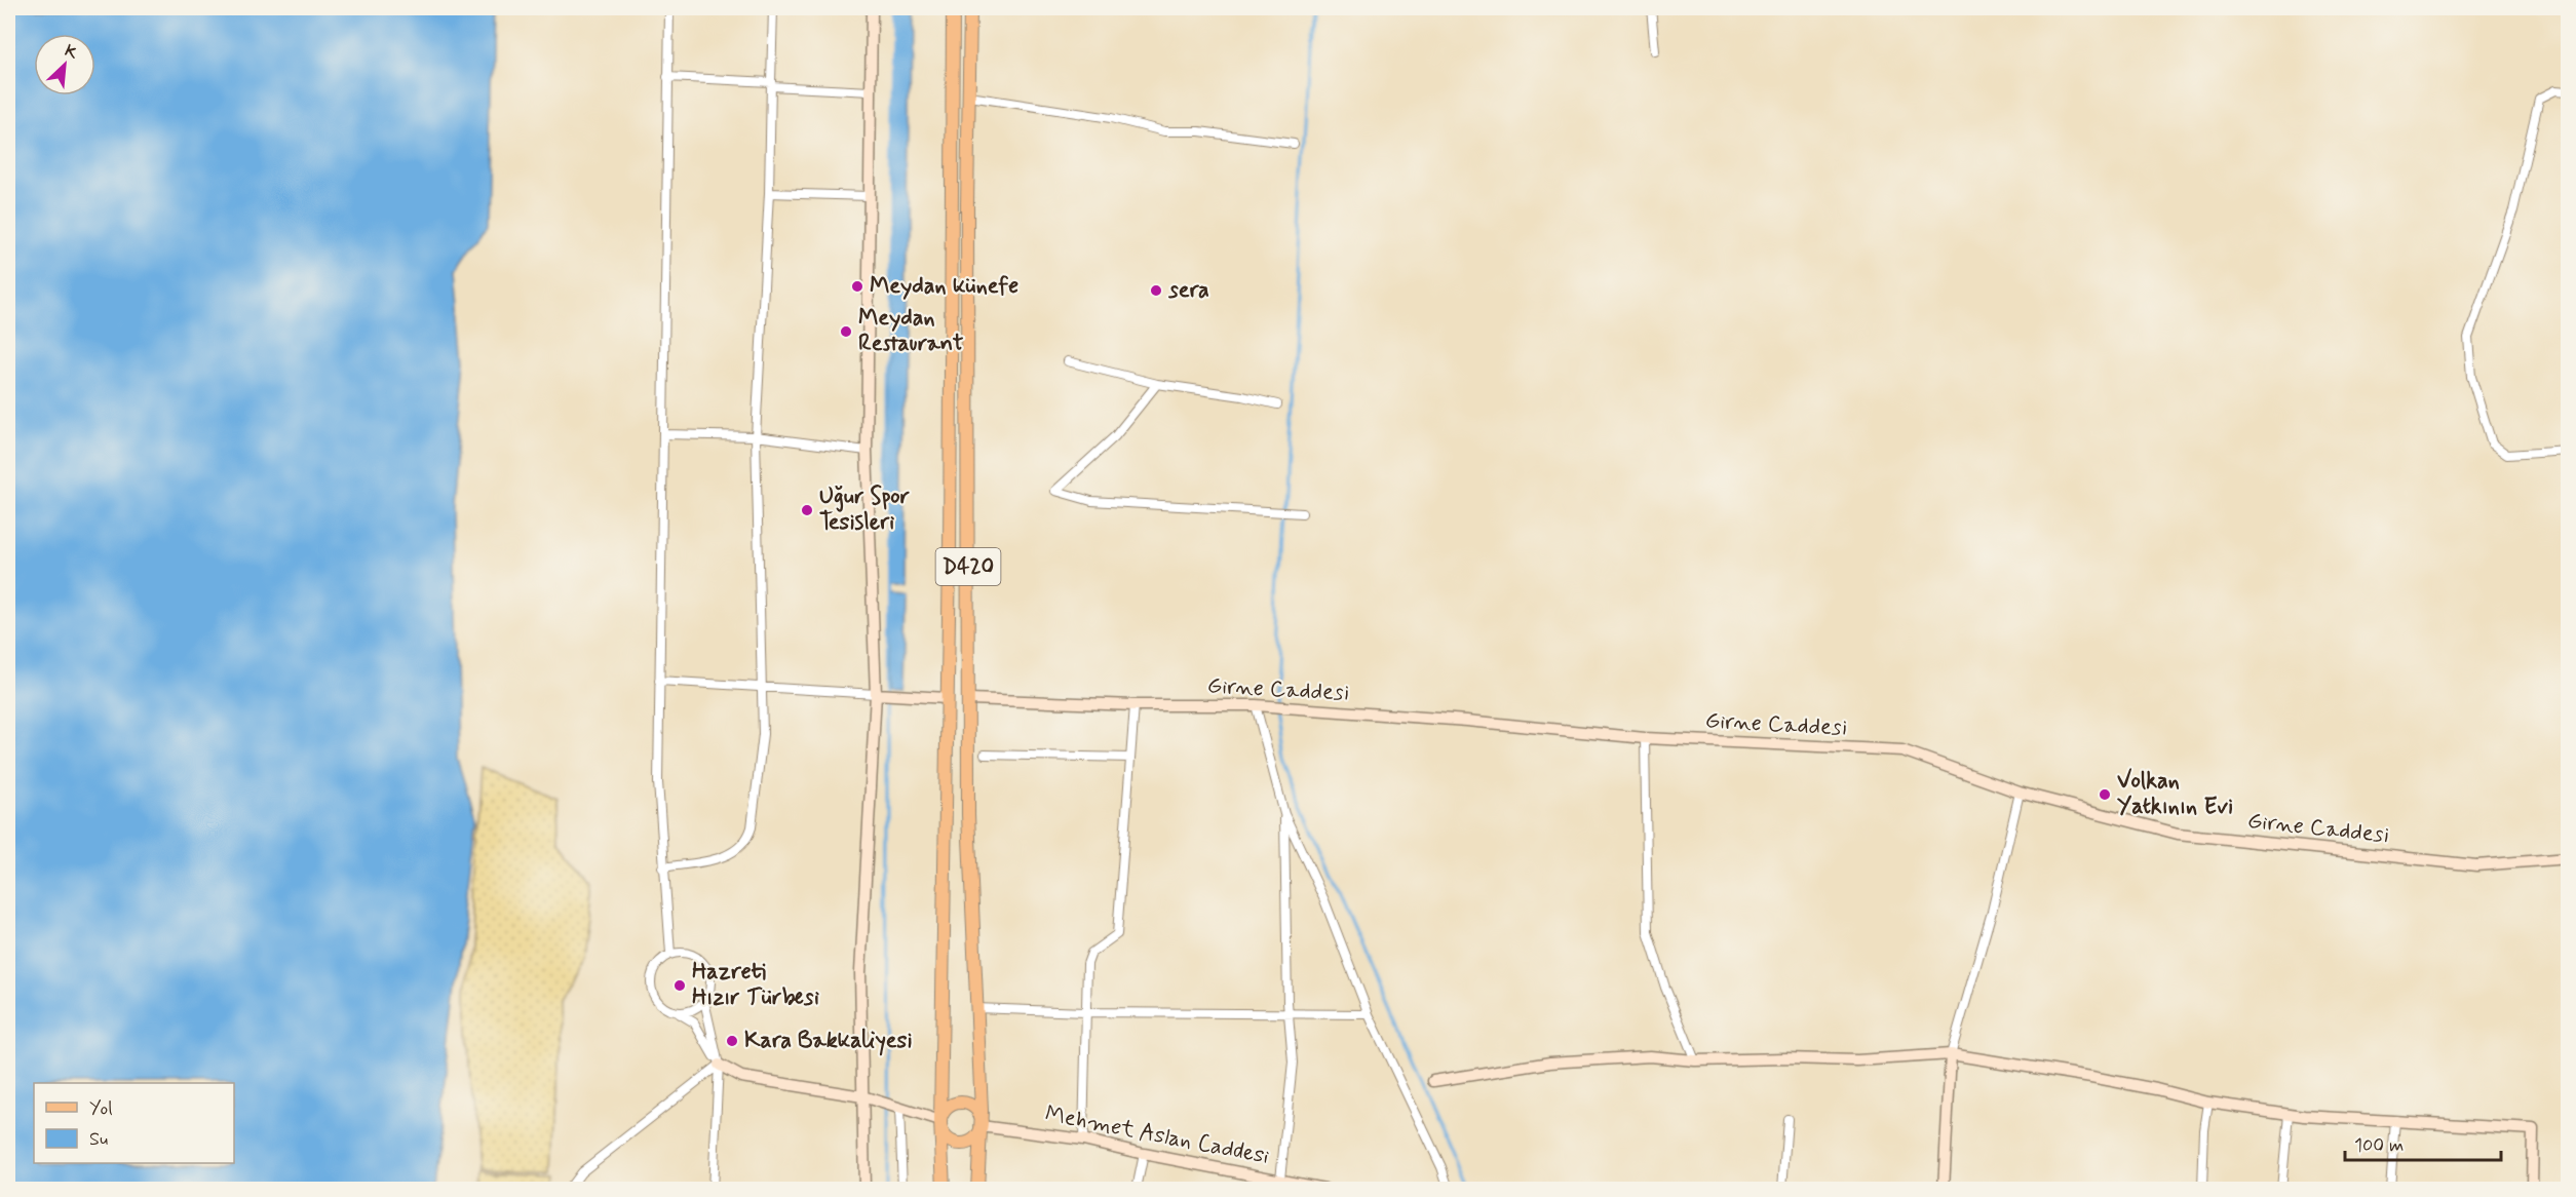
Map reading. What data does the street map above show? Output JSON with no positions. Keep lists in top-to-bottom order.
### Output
{
  "streets": {
    "main road": ["D420"],
    "street": ["Girne Caddesi", "Mehmet Aslan Caddesi"]
  },
  "crossings": [
    ["D420", "Girne Caddesi"],
    ["D420", "Mehmet Aslan Caddesi"]
  ],
  "places": [
    "Meydan künefe",
    "sera",
    "Meydan Restaurant",
    "Uğur Spor Tesisleri",
    "Volkan Yatkının Evi",
    "Hazreti Hızır Türbesi",
    "Kara Bakkaliyesi"
  ],
  "legend": ["Yol", "Su"],
  "scale_bar": "100 m",
  "north": "top right"
}
